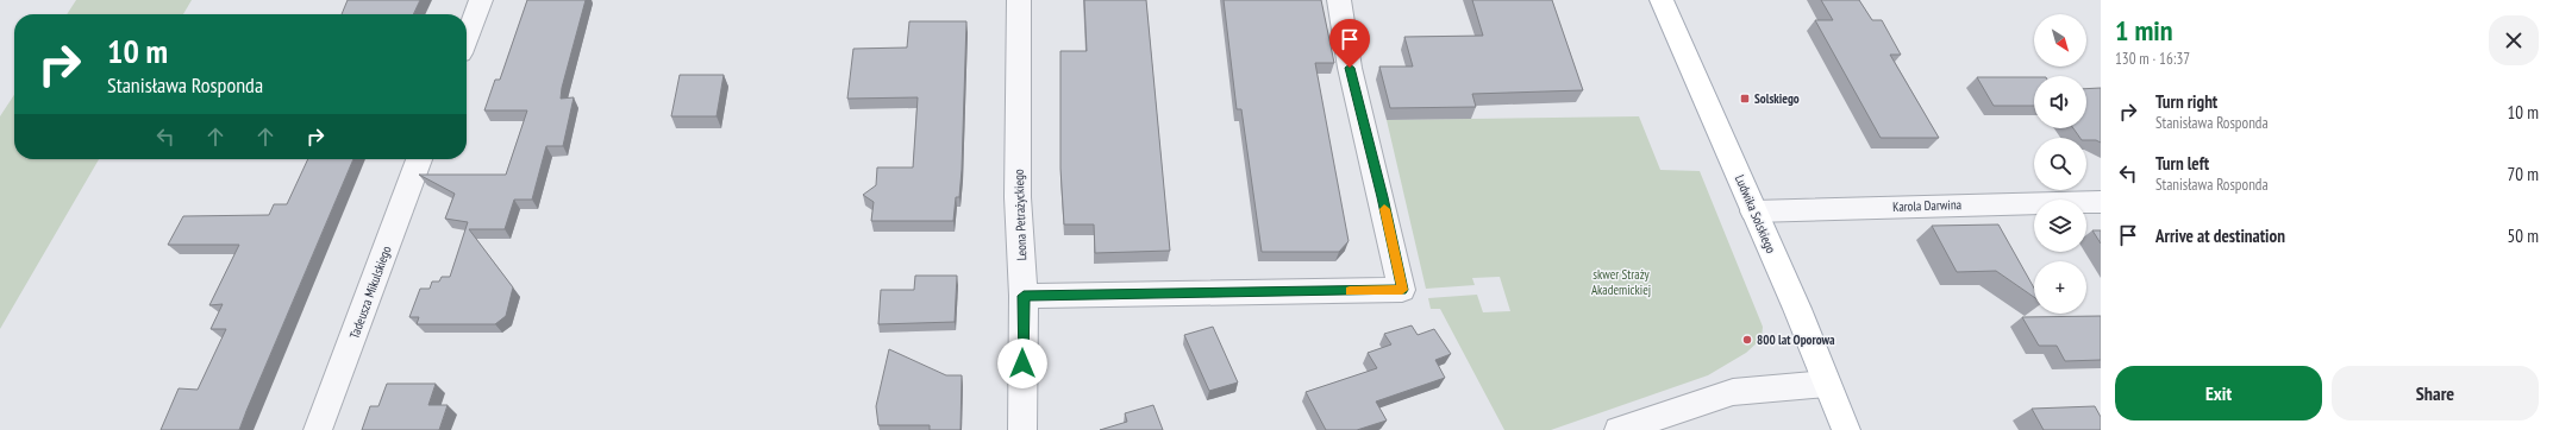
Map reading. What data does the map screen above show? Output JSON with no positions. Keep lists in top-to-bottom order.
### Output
{
  "streets": {
    "main road": ["Ludwika Solskiego"],
    "street": ["Karola Darwina", "Leona Petrażyckiego", "Tadeusza Mikulskiego"]
  },
  "crossings": [
    ["Karola Darwina", "Ludwika Solskiego"]
  ],
  "parks": ["skwer Straży Akademickiej"],
  "places": {
    "transit": ["Solskiego"],
    "other": ["800 lat Oporowa"]
  },
  "north": "bottom right",
  "page": {
    "heading": ["1 min", "130 m · 16:37"],
    "map_buttons": "+",
    "turn": ["10 m", "Stanisława Rosponda"],
    "list": [
      {
        "name": "Turn right",
        "note": "Stanisława Rosponda",
        "value": "10 m"
      },
      {
        "name": "Turn left",
        "note": "Stanisława Rosponda",
        "value": "70 m"
      },
      {
        "name": "Arrive at destination",
        "value": "50 m"
      }
    ],
    "buttons": ["Exit", "Share"]
  }
}
